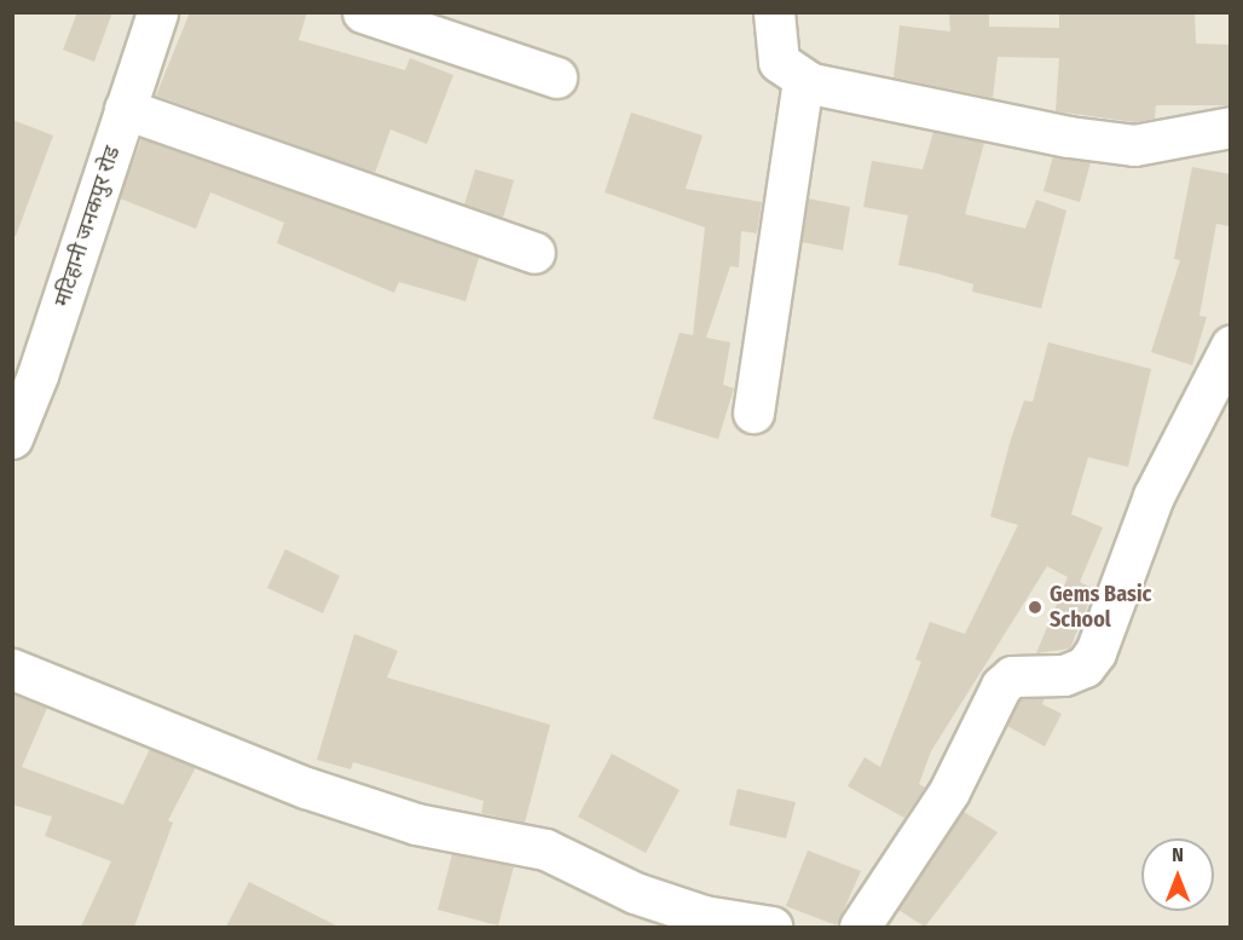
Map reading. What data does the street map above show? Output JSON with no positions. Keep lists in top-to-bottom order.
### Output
{
  "streets": {
    "street": ["मटिहानी जनकपुर रोड"]
  },
  "places": ["Gems Basic School"],
  "north": "top"
}
